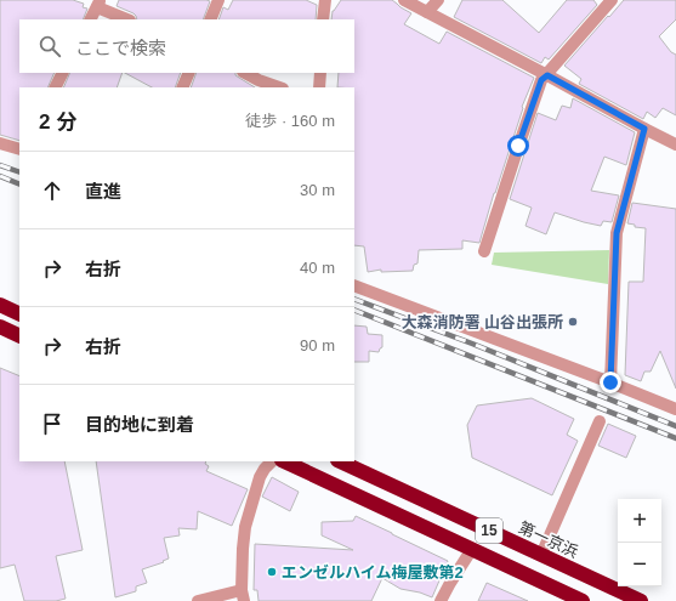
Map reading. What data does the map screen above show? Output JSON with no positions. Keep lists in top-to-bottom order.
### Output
{
  "streets": {
    "highway": ["15", "第一京浜"]
  },
  "places": ["大森消防署 山谷出張所", "エンゼルハイム梅屋敷第2"],
  "page": {
    "search": "ここで検索",
    "heading": ["2 分", "徒歩 · 160 m"],
    "list": [
      ["直進", "30 m"],
      ["右折", "40 m"],
      ["右折", "90 m"],
      "目的地に到着"
    ],
    "map_buttons": ["+", "−"]
  }
}
